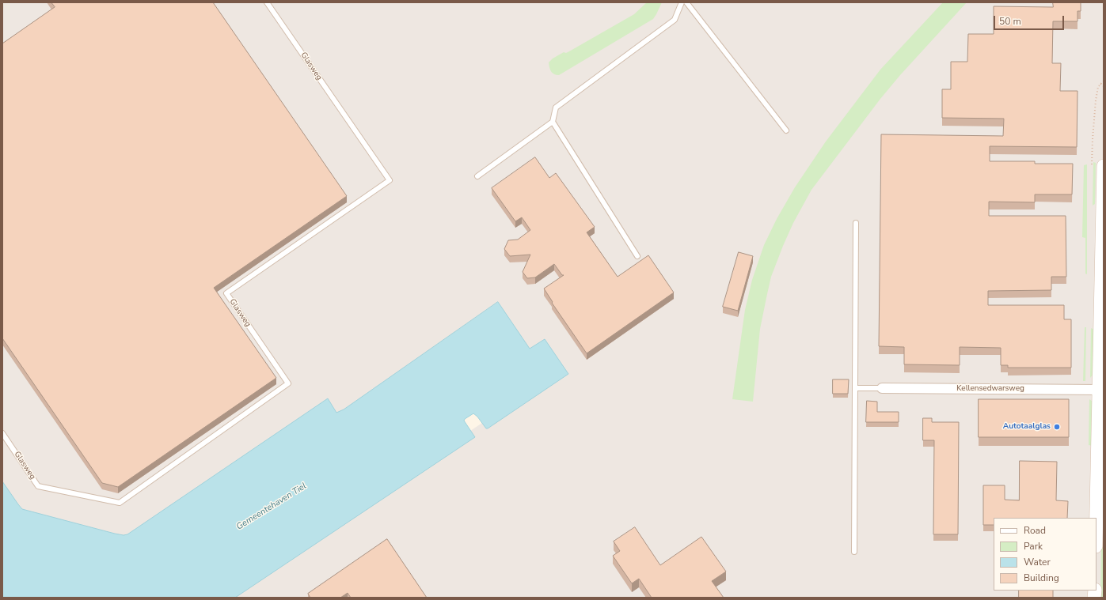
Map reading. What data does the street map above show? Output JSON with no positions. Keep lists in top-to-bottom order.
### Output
{
  "streets": {
    "street": ["Kellensedwarsweg"],
    "lane": ["Glasweg"]
  },
  "water": ["Gemeentehaven Tiel"],
  "places": ["Autotaalglas"],
  "legend": [
    "Road",
    "Park",
    "Water",
    "Building"
  ],
  "scale_bar": "50 m"
}
